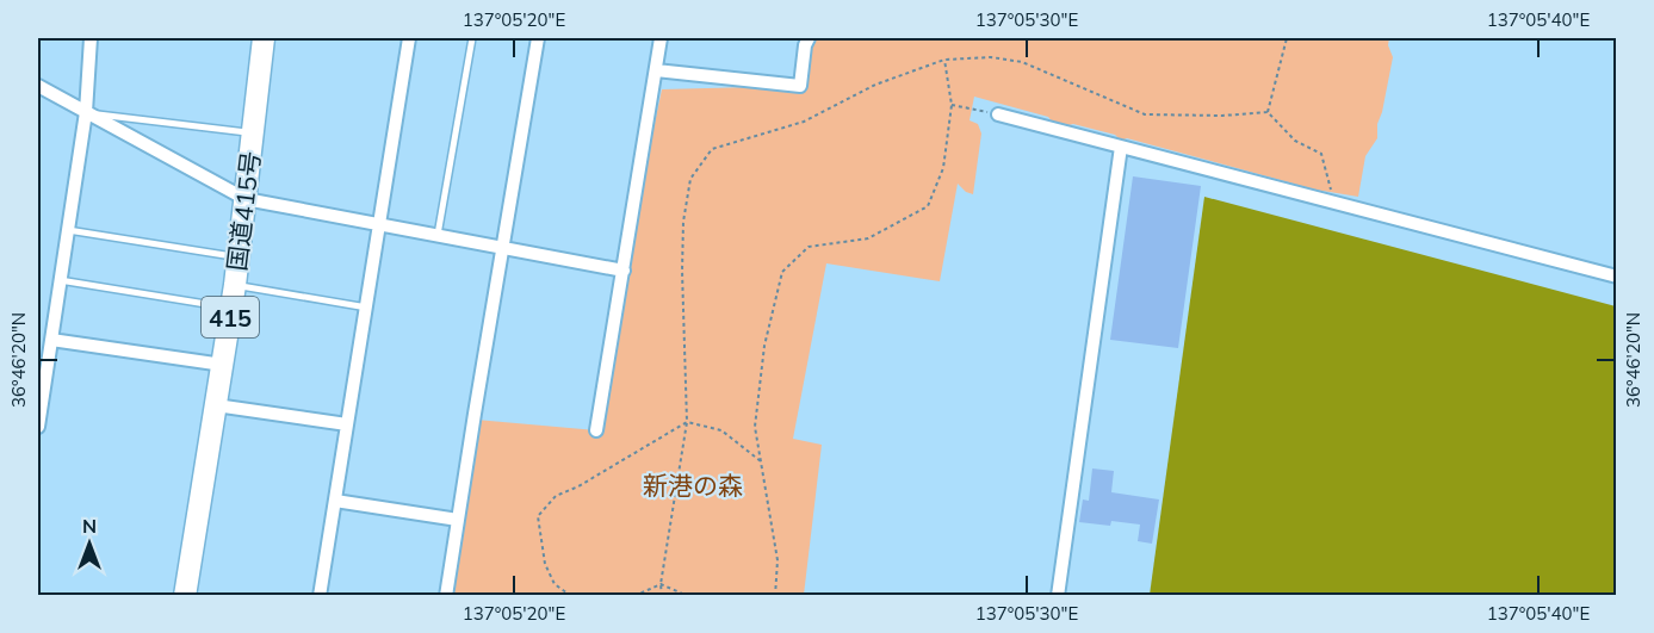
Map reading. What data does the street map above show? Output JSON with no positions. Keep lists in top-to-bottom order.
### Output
{
  "streets": {
    "highway": ["国道415号", "415"]
  },
  "parks": ["新港の森"],
  "north": "top",
  "coordinates": [
    "137°05'20\"E",
    "137°05'30\"E",
    "137°05'40\"E",
    "36°46'20\"N"
  ]
}
